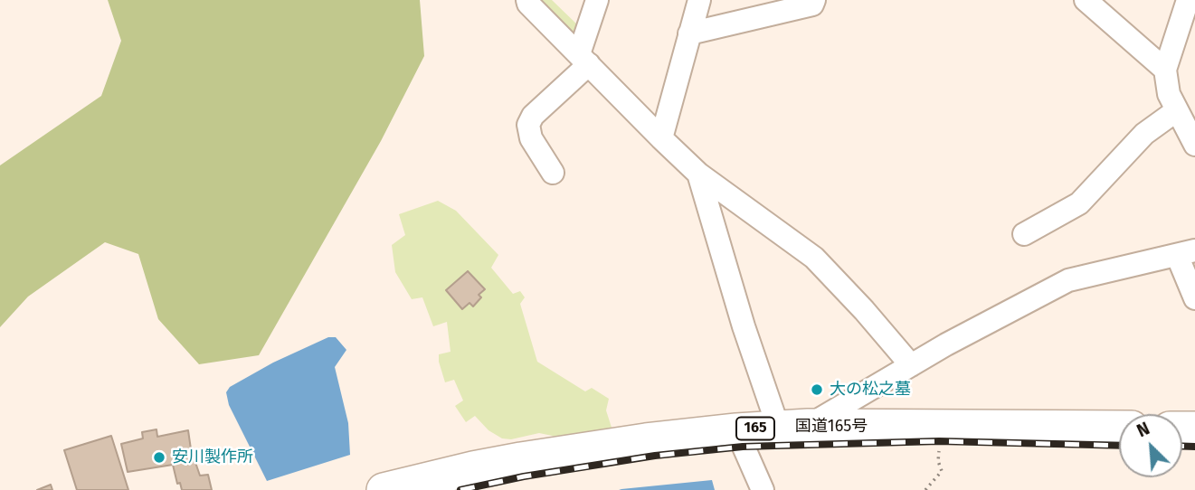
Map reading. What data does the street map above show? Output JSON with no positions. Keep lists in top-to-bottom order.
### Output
{
  "streets": {
    "highway": ["国道165号", "165"]
  },
  "places": ["大の松之墓", "安川製作所"],
  "north": "top left"
}
